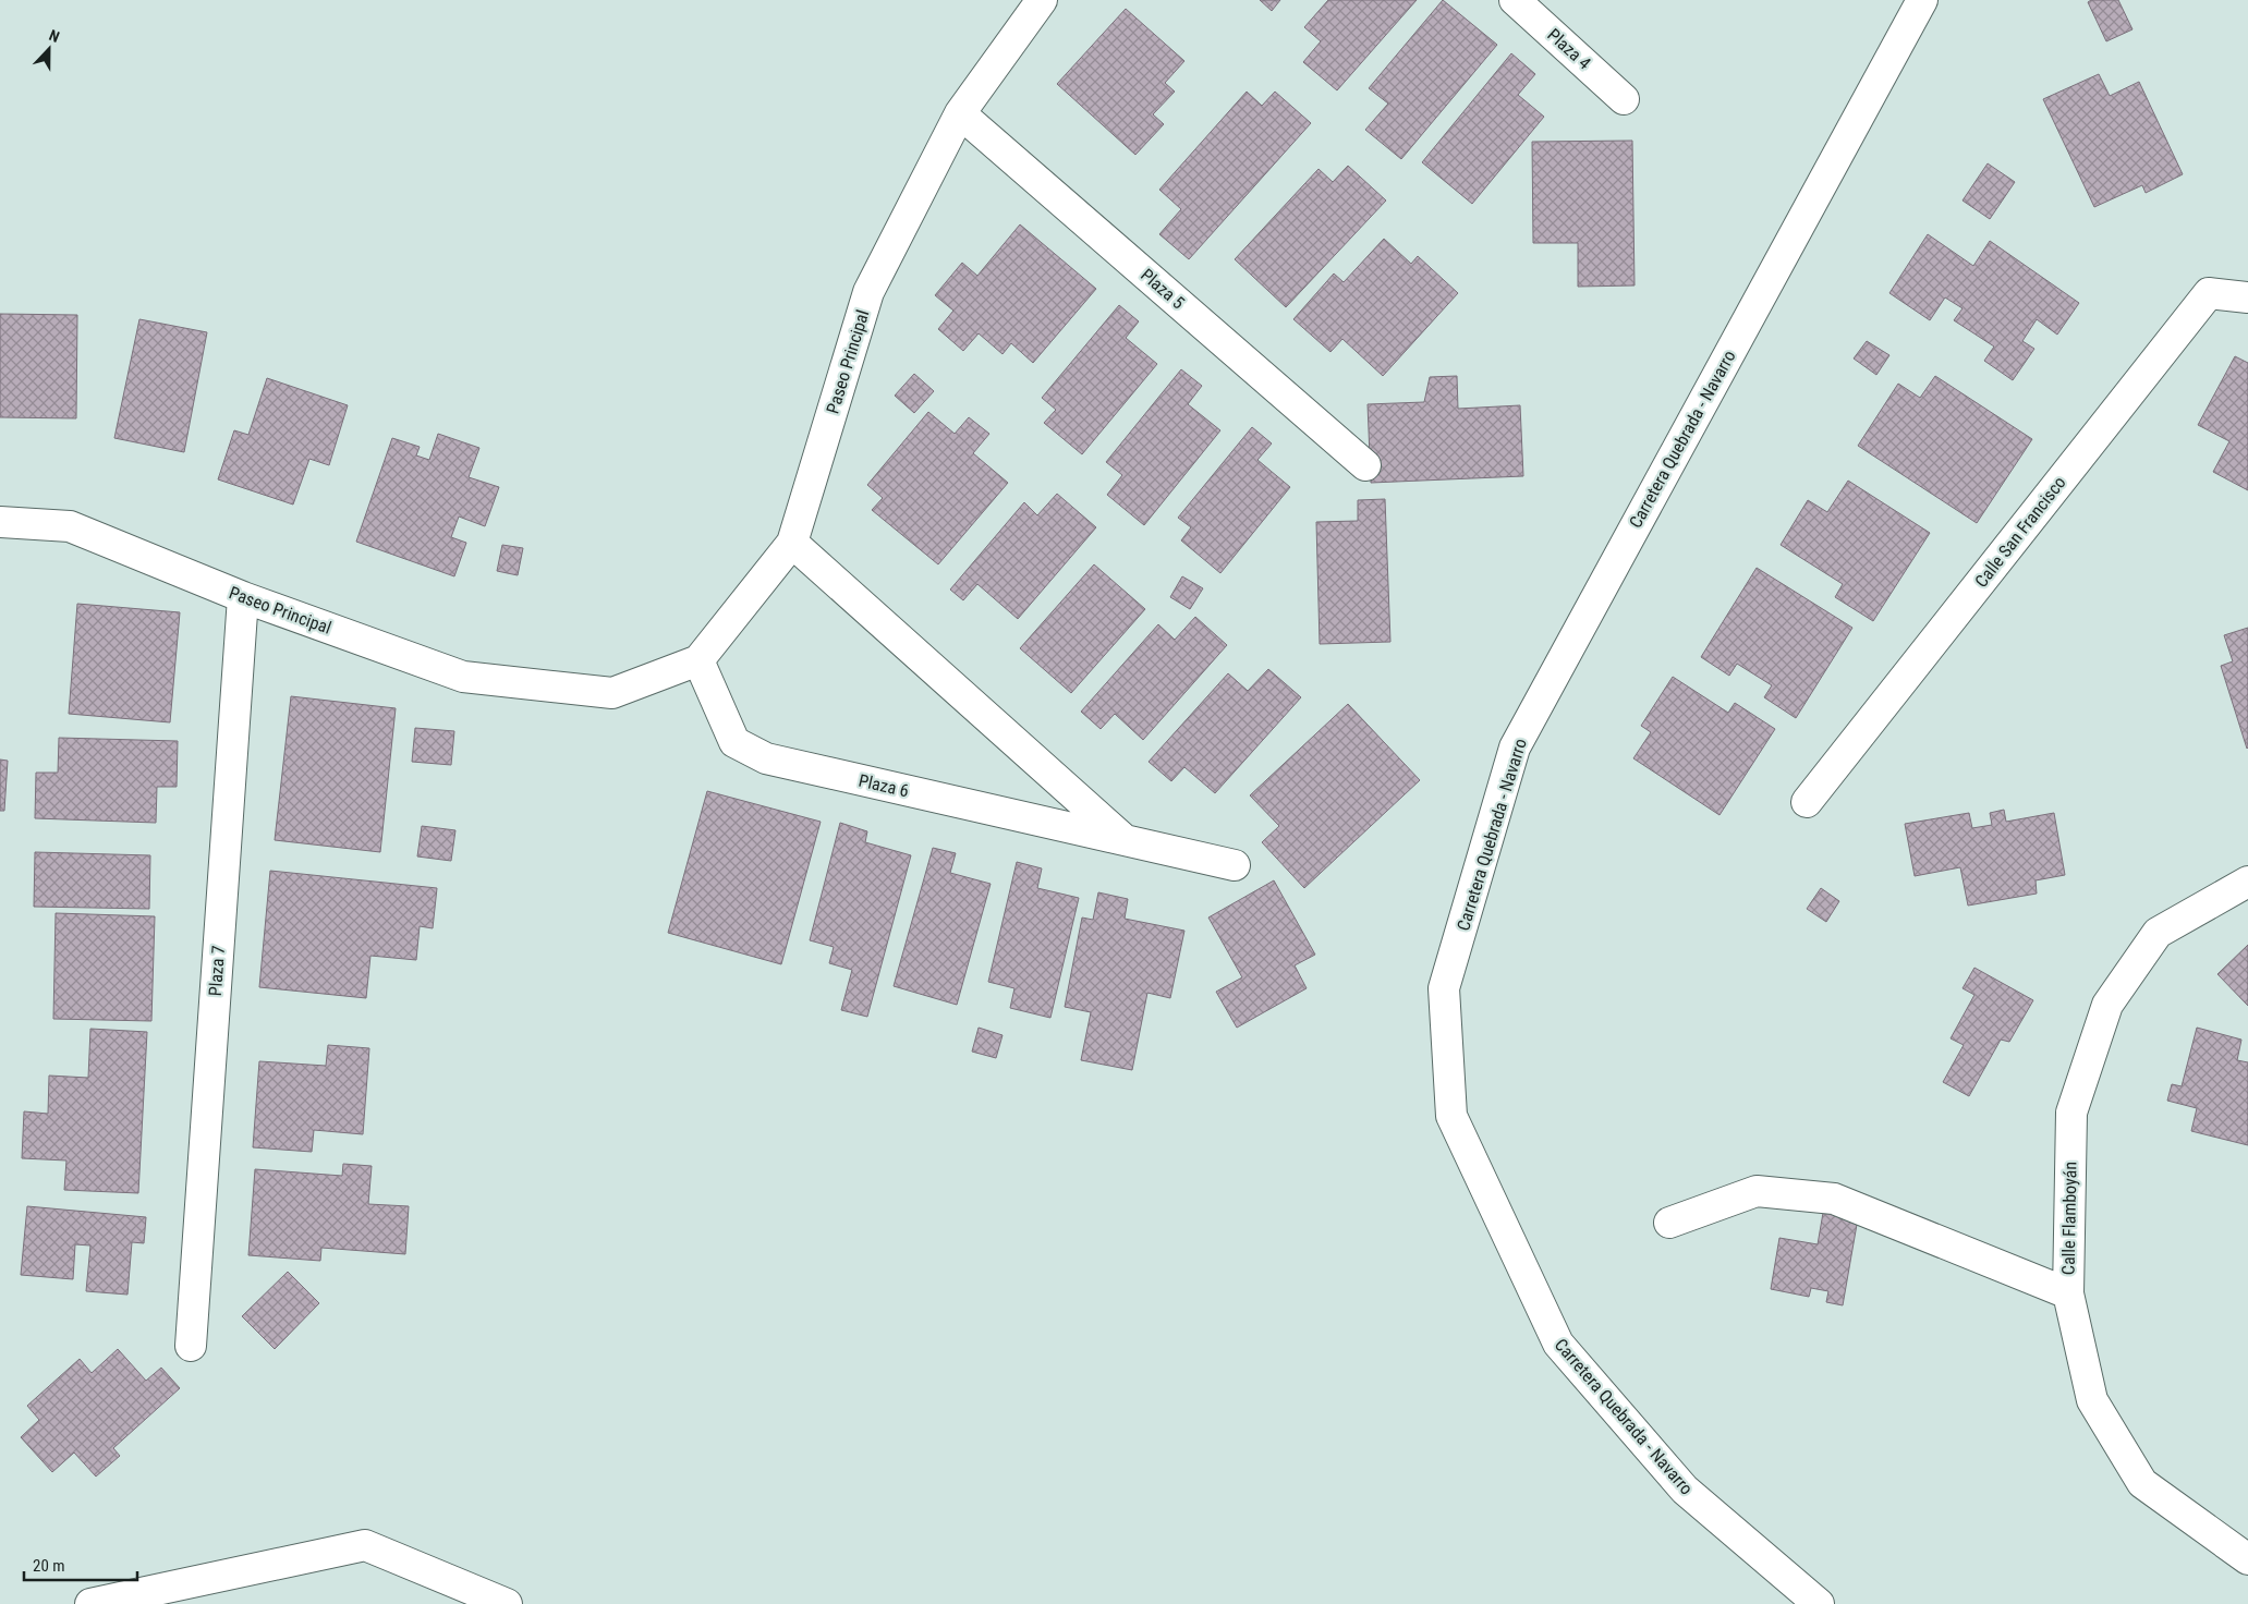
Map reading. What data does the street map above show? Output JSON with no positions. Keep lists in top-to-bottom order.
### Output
{
  "streets": {
    "street": [
      "Plaza 4",
      "Plaza 5",
      "Paseo Principal",
      "Carretera Quebrada - Navarro",
      "Calle San Francisco",
      "Plaza 6",
      "Plaza 7",
      "Calle Flamboyán"
    ]
  },
  "crossings": [
    ["Plaza 5", "Paseo Principal"],
    ["Paseo Principal", "Plaza 6"],
    ["Paseo Principal", "Plaza 7"]
  ],
  "scale_bar": "20 m",
  "north": "top"
}
